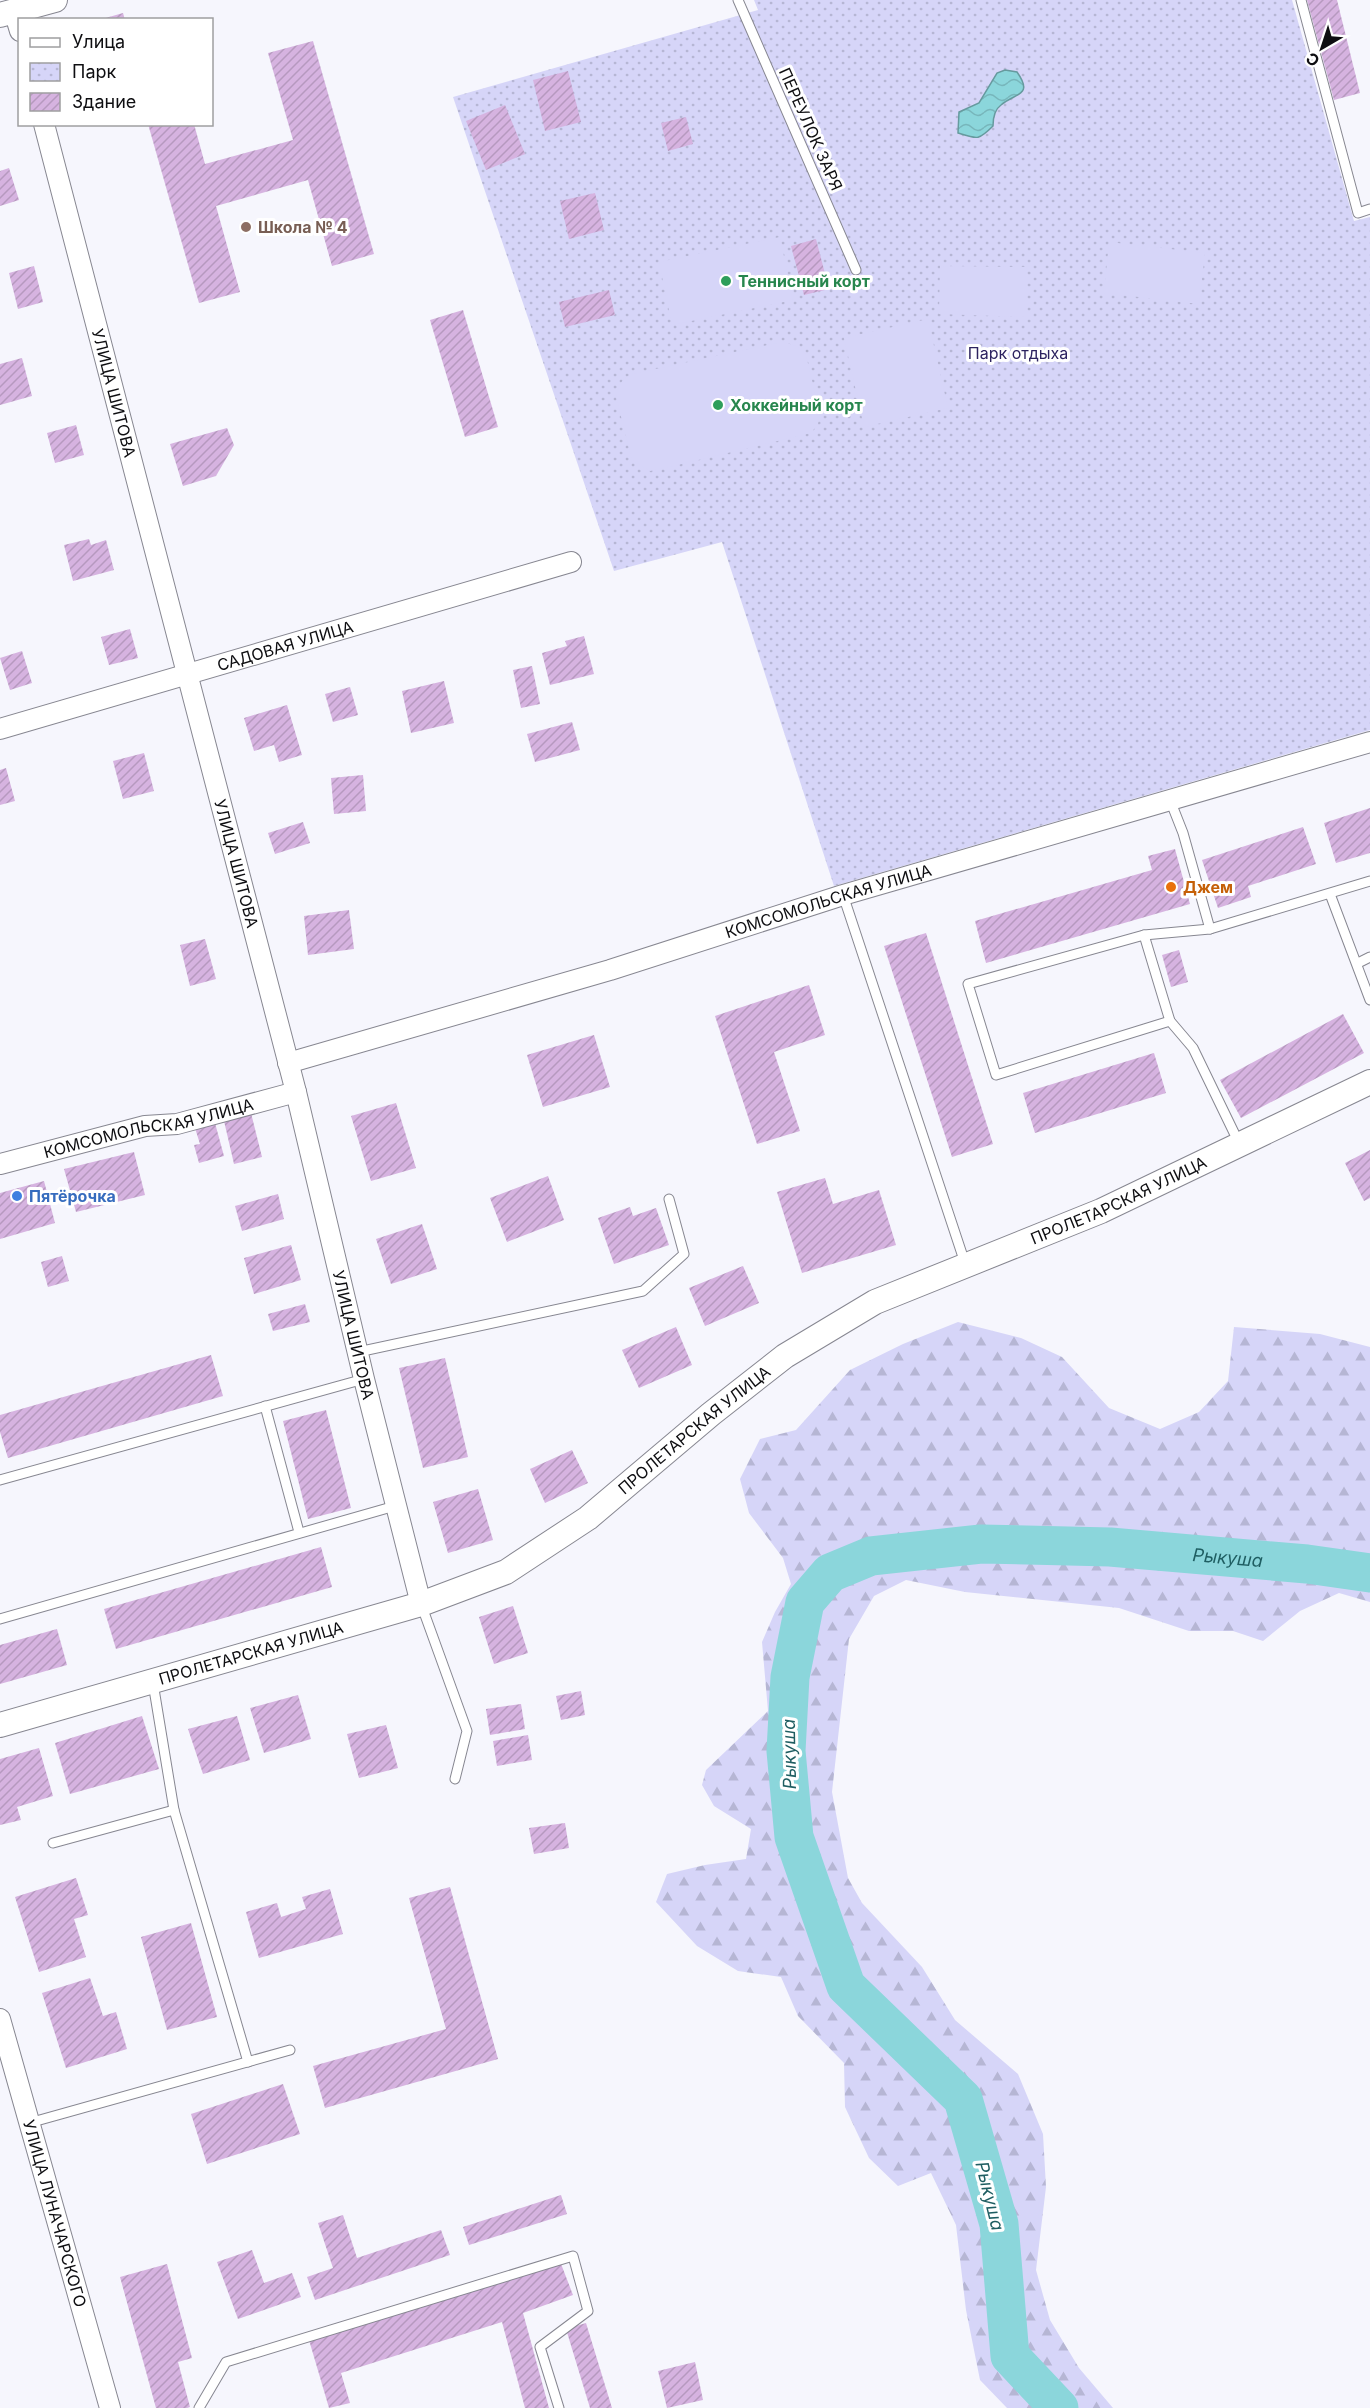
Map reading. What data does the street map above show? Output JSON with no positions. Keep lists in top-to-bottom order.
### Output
{
  "streets": {
    "street": [
      "УЛИЦА ШИТОВА",
      "САДОВАЯ УЛИЦА",
      "КОМСОМОЛЬСКАЯ УЛИЦА",
      "ПРОЛЕТАРСКАЯ УЛИЦА",
      "УЛИЦА ЛУНАЧАРСКОГО"
    ],
    "lane": ["ПЕРЕУЛОК ЗАРЯ"]
  },
  "crossings": [
    ["УЛИЦА ШИТОВА", "САДОВАЯ УЛИЦА"],
    ["УЛИЦА ШИТОВА", "КОМСОМОЛЬСКАЯ УЛИЦА"],
    ["УЛИЦА ШИТОВА", "ПРОЛЕТАРСКАЯ УЛИЦА"]
  ],
  "water": ["Рыкуша"],
  "parks": ["Парк отдыха"],
  "places": [
    "Школа № 4",
    "Теннисный корт",
    "Хоккейный корт",
    "Джем",
    "Пятёрочка"
  ],
  "legend": ["Улица", "Парк", "Здание"],
  "north": "bottom left"
}
